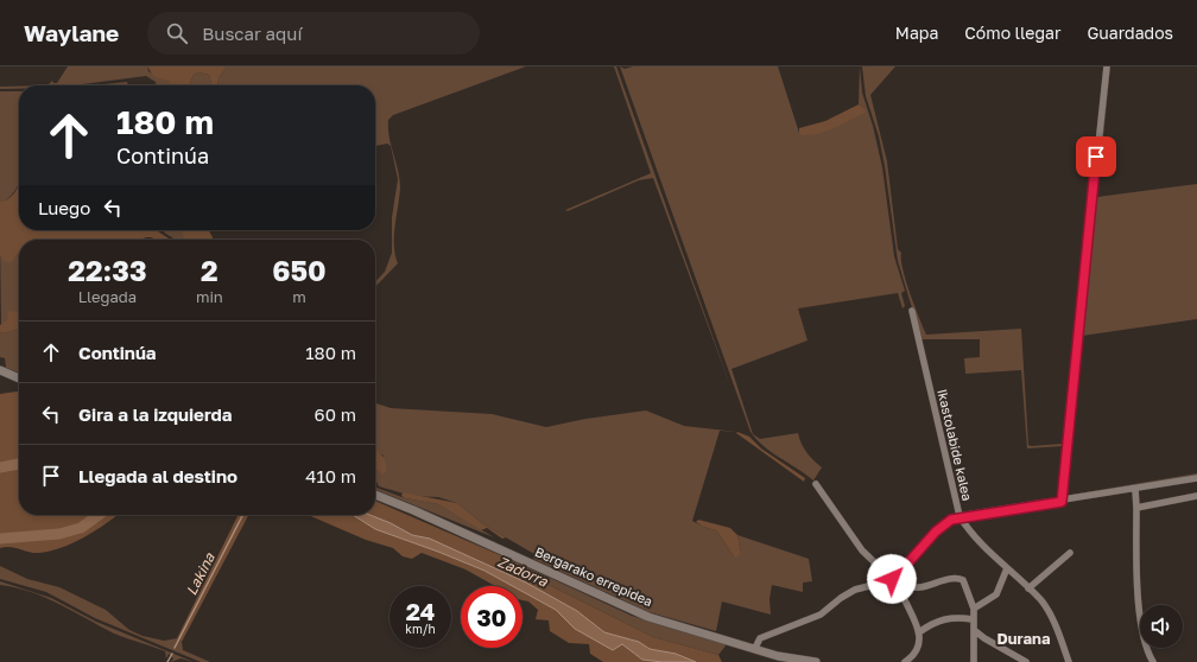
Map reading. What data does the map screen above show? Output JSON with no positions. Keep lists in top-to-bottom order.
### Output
{
  "streets": {
    "street": ["Ikastolabide kalea", "Bergarako errepidea"]
  },
  "districts": ["Durana"],
  "water": ["Zadorra", "Lakina"],
  "page": {
    "header": "Waylane",
    "search": "Buscar aquí",
    "nav": ["Mapa", "Cómo llegar", "Guardados"],
    "turn": ["180 m", "Continúa"],
    "then": "Luego",
    "eta": [
      "22:33",
      "Llegada",
      "2",
      "min",
      "650",
      "m"
    ],
    "list": [
      {
        "name": "Continúa",
        "value": "180 m"
      },
      {
        "name": "Gira a la izquierda",
        "value": "60 m"
      },
      {
        "name": "Llegada al destino",
        "value": "410 m"
      }
    ],
    "speed": "24 km/h",
    "limit": "30"
  }
}
